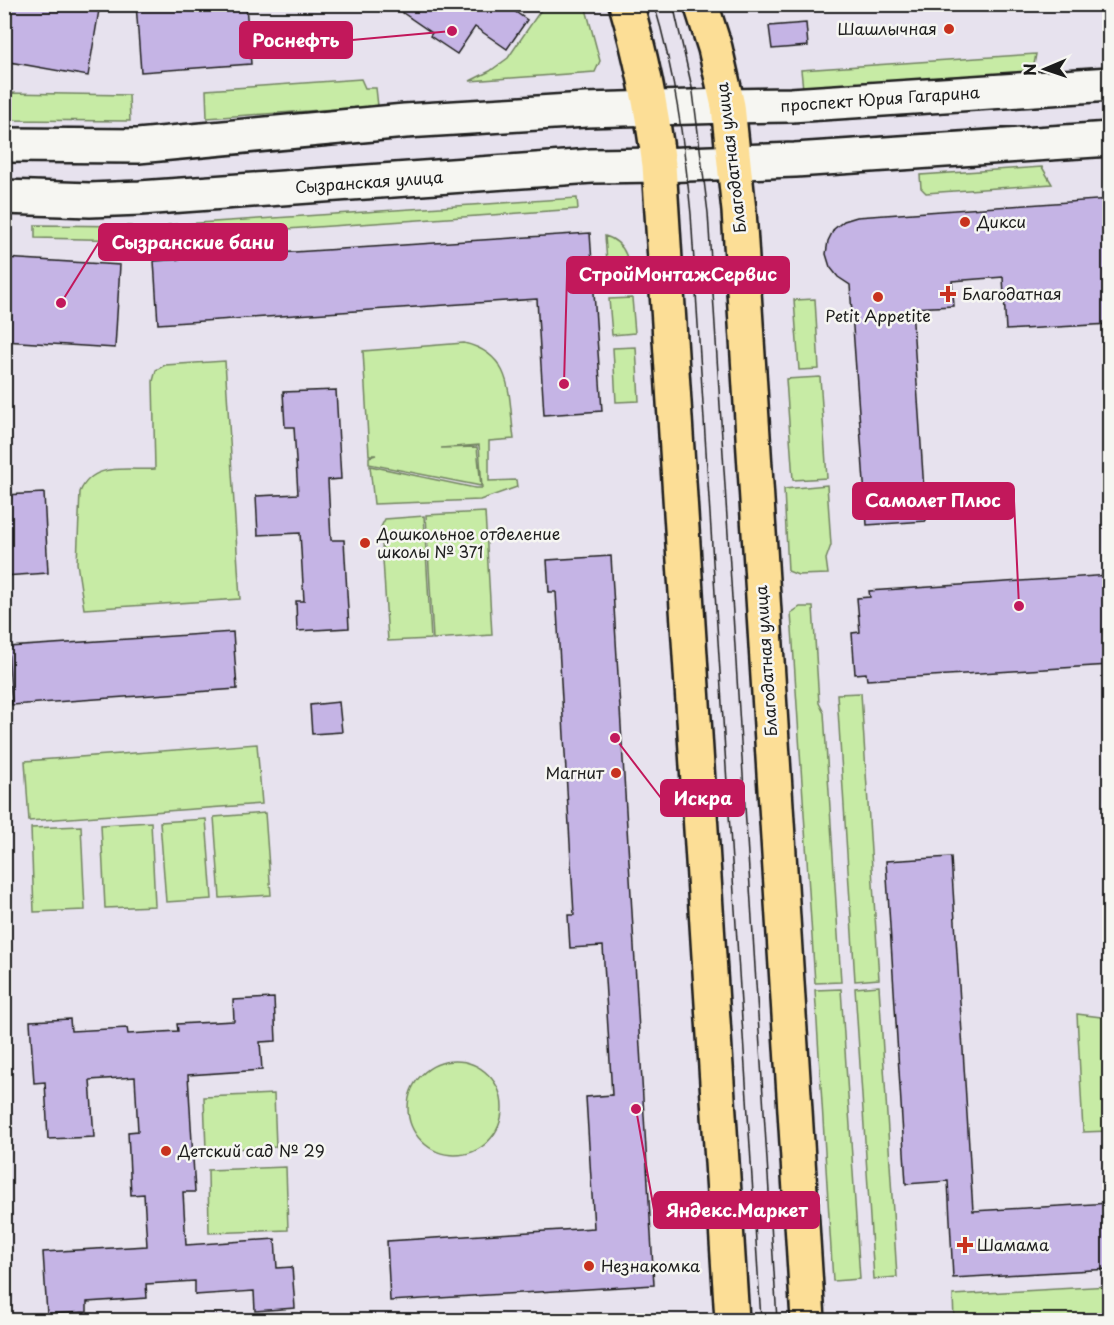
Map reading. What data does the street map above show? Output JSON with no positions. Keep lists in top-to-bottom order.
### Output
{
  "streets": {
    "main road": ["Благодатная улица"],
    "street": ["проспект Юрия Гагарина", "Сызранская улица"]
  },
  "crossings": [
    ["проспект Юрия Гагарина", "Благодатная улица"],
    ["Благодатная улица", "Сызранская улица"]
  ],
  "places": {
    "other": [
      "Шашлычная",
      "Роснефть",
      "Дикси",
      "Petit Appetite",
      "Сызранские бани",
      "СтройМонтажСервис",
      "Дошкольное отделение школы № 371",
      "Самолет Плюс",
      "Искра",
      "Магнит",
      "Яндекс.Маркет",
      "Детский сад № 29",
      "Незнакомка"
    ],
    "health": ["Благодатная", "Шамама"]
  },
  "north": "left"
}
